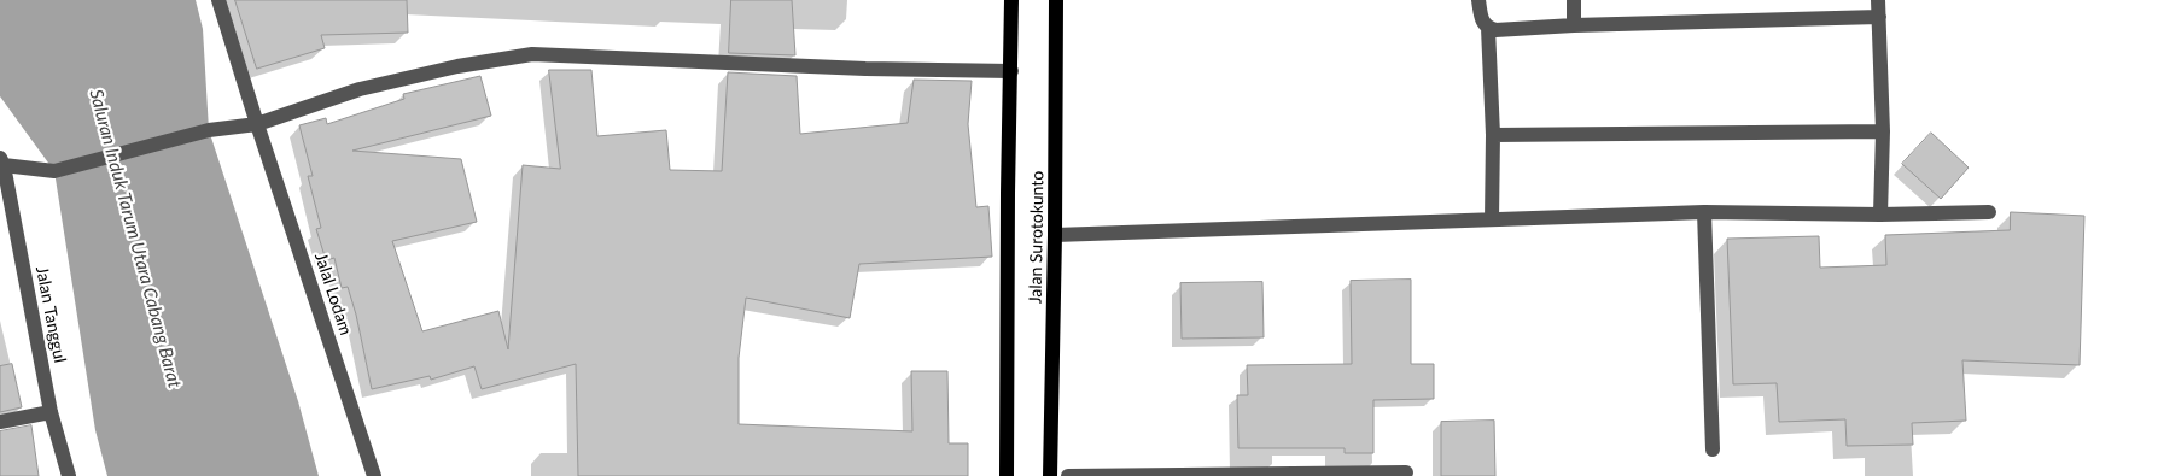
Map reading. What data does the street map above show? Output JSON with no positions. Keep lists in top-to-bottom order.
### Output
{
  "streets": {
    "main road": ["Jalan Surotokunto"],
    "street": ["Jalal Lodam", "Jalan Tanggul"]
  },
  "water": ["Saluran Induk Tarum Utara Cabang Barat"]
}
